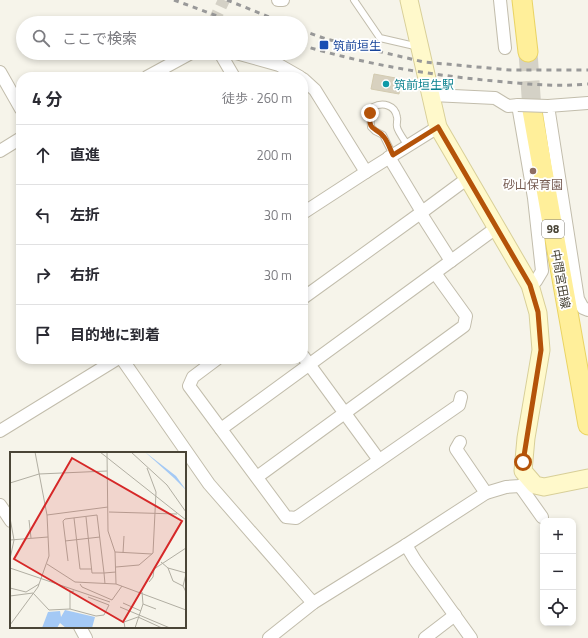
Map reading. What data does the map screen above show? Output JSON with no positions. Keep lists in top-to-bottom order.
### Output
{
  "streets": {
    "main road": ["98", "中間宮田線"]
  },
  "places": {
    "transit": ["筑前垣生"],
    "other": ["筑前垣生駅", "砂山保育園"]
  },
  "page": {
    "search": "ここで検索",
    "heading": ["4 分", "徒歩 · 260 m"],
    "list": [
      ["直進", "200 m"],
      ["左折", "30 m"],
      ["右折", "30 m"],
      "目的地に到着"
    ],
    "map_buttons": ["+", "−"]
  }
}
